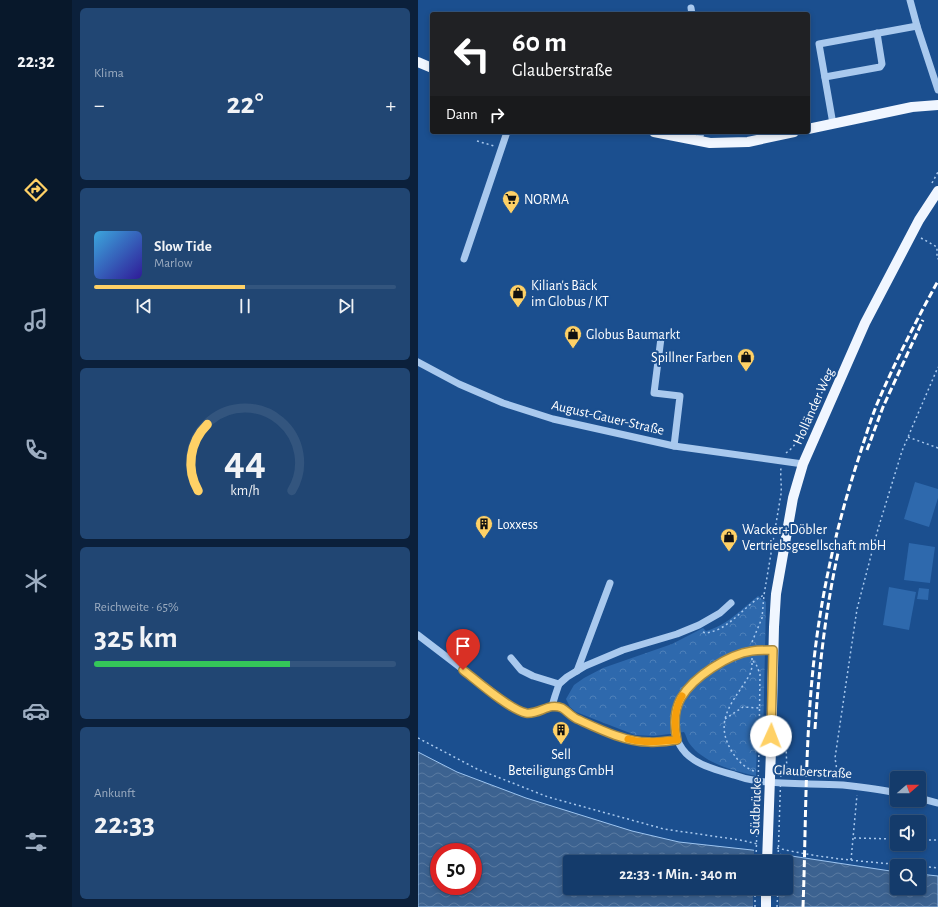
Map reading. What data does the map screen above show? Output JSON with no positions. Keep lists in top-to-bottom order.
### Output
{
  "streets": {
    "main road": ["Holländer Weg", "Südbrücke"],
    "street": ["August-Gauer-Straße", "Glauberstraße"]
  },
  "crossings": [
    ["Holländer Weg", "August-Gauer-Straße"],
    ["Holländer Weg", "Südbrücke"]
  ],
  "places": {
    "supermarket": ["NORMA"],
    "shop": [
      "Kilian's Bäck im Globus / KT",
      "Globus Baumarkt",
      "Spillner Farben",
      "Wacker+Döbler Vertriebsgesellschaft mbH"
    ],
    "building": ["Loxxess", "Sell Beteiligungs GmbH"]
  },
  "north": "right",
  "page": {
    "tabs": "22:32",
    "tile": [
      "Klima",
      ["Reichweite · 65%", "325 km"],
      ["Ankunft", "22:33"]
    ],
    "turn": ["60 m", "Glauberstraße"],
    "heat": ["−", "22°", "+"],
    "then": "Dann",
    "song": ["Slow Tide", "Marlow"],
    "limit": "50",
    "trip": "22:33 · 1 Min. · 340 m",
    "gauge": ["44", "km/h"]
  }
}
